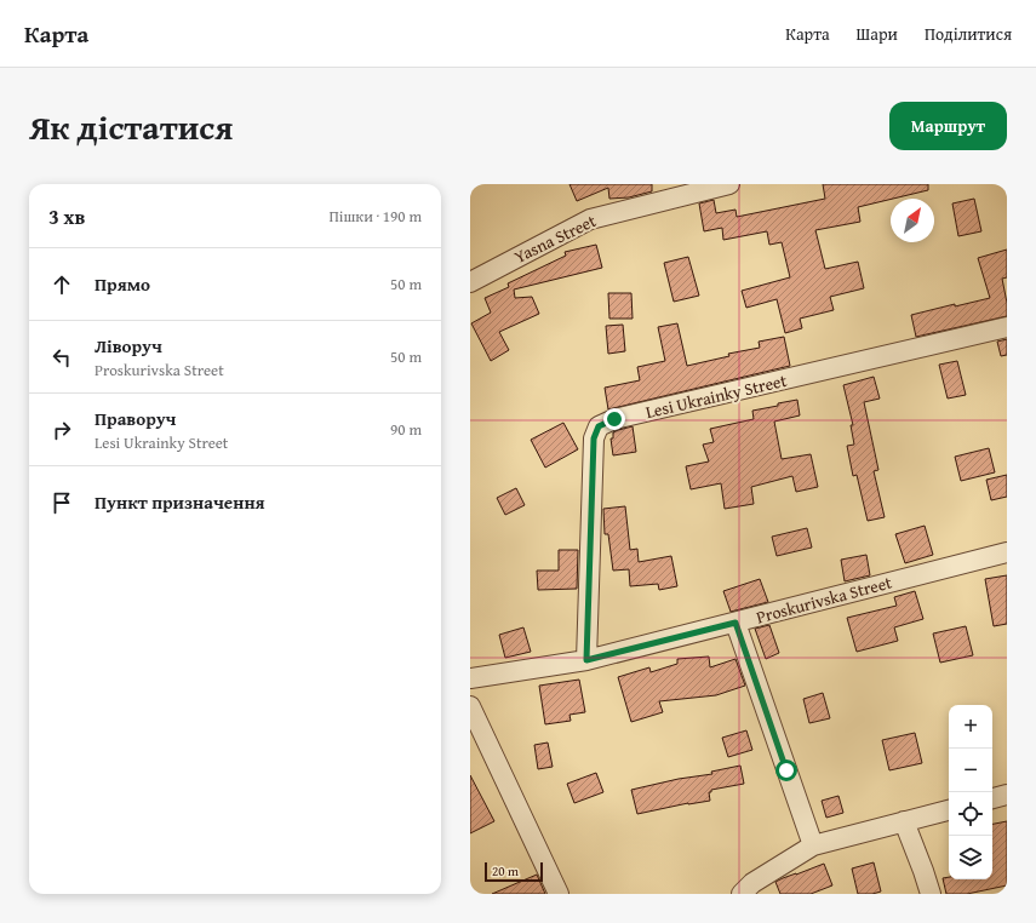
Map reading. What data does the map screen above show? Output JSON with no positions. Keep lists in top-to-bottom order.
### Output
{
  "streets": {
    "street": ["Yasna Street", "Lesi Ukrainky Street", "Proskurivska Street"]
  },
  "crossings": [
    ["Lesi Ukrainky Street", "Proskurivska Street"]
  ],
  "scale_bar": "20 m",
  "north": "top right",
  "page": {
    "header": "Карта",
    "nav": ["Карта", "Шари", "Поділитися"],
    "title": "Як дістатися",
    "buttons": "Маршрут",
    "heading": ["3 хв", "Пішки · 190 m"],
    "list": [
      ["Прямо", "50 m"],
      ["Ліворуч", "Proskurivska Street", "50 m"],
      ["Праворуч", "Lesi Ukrainky Street", "90 m"],
      "Пункт призначення"
    ],
    "map_buttons": ["+", "−"],
    "scale": "20 m"
  }
}
